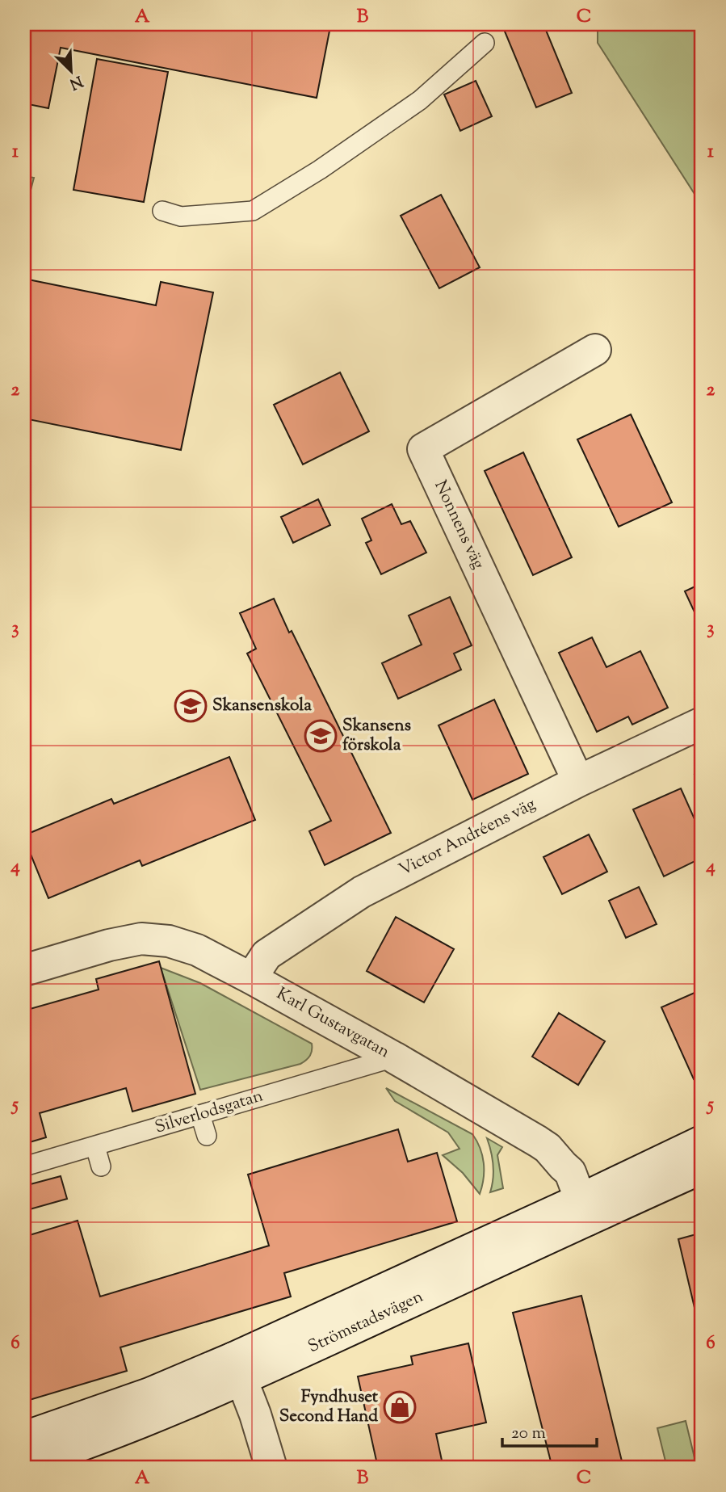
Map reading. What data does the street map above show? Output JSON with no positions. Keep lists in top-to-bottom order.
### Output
{
  "streets": {
    "street": [
      "Nonnens väg",
      "Victor Andréens väg",
      "Karl Gustavgatan",
      "Strömstadsvägen"
    ],
    "lane": ["Silverlodsgatan"]
  },
  "crossings": [
    ["Nonnens väg", "Victor Andréens väg"],
    ["Victor Andréens väg", "Karl Gustavgatan"],
    ["Karl Gustavgatan", "Silverlodsgatan"],
    ["Karl Gustavgatan", "Strömstadsvägen"]
  ],
  "places": {
    "school or university": ["Skansenskola", "Skansens förskola"],
    "shop": ["Fyndhuset Second Hand"]
  },
  "scale_bar": "20 m",
  "north": "bottom right",
  "grid": {
    "columns": ["A", "B", "C"],
    "rows": [
      "1",
      "2",
      "3",
      "4",
      "5",
      "6"
    ]
  }
}
